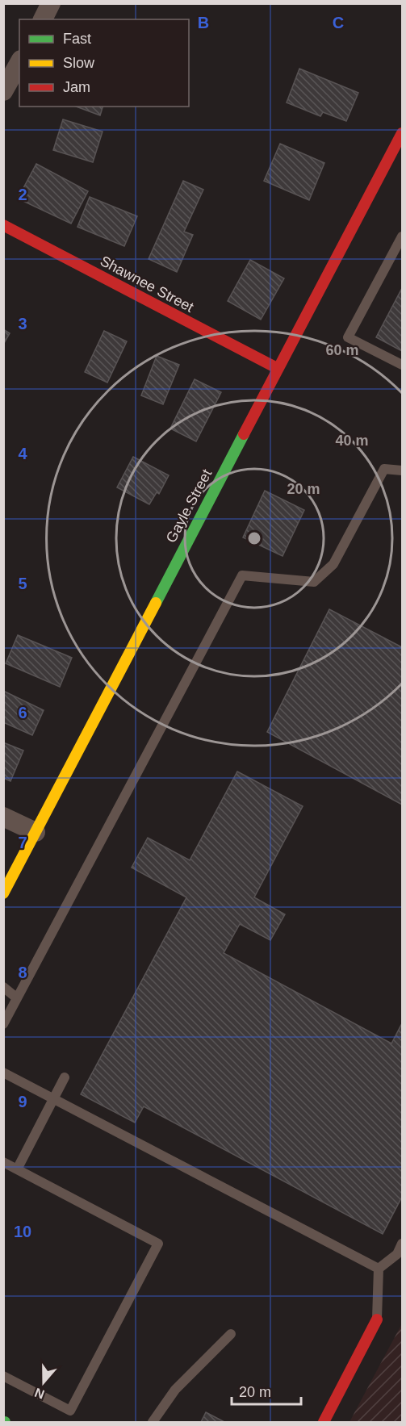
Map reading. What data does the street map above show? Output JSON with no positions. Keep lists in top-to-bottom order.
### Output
{
  "streets": {
    "street": ["Shawnee Street", "Gayle Street"]
  },
  "crossings": [
    ["Shawnee Street", "Gayle Street"]
  ],
  "legend": ["Fast", "Slow", "Jam"],
  "scale_bar": "20 m",
  "north": "bottom",
  "grid": {
    "columns": ["B", "C"],
    "rows": [
      "2",
      "3",
      "4",
      "5",
      "6",
      "7",
      "8",
      "9",
      "10"
    ]
  },
  "rings": ["60 m", "40 m", "20 m"]
}
